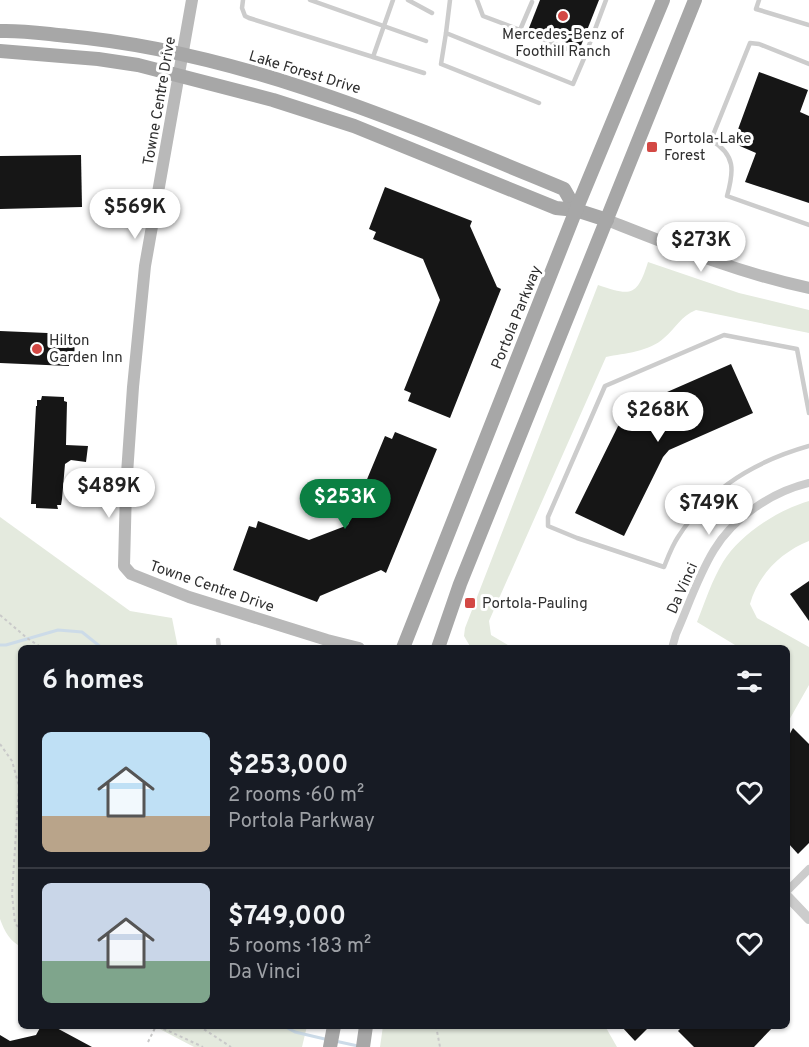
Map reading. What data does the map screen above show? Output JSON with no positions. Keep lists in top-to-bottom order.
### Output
{
  "streets": {
    "main road": ["Lake Forest Drive", "Towne Centre Drive", "Portola Parkway"],
    "street": ["Da Vinci"]
  },
  "crossings": [
    ["Lake Forest Drive", "Towne Centre Drive"],
    ["Lake Forest Drive", "Portola Parkway"]
  ],
  "places": {
    "other": ["Mercedes-Benz of Foothill Ranch", "Hilton Garden Inn"],
    "transit": ["Portola-Lake Forest", "Portola-Pauling"]
  },
  "page": {
    "price": [
      "$569K",
      "$273K",
      "$268K",
      "$489K",
      "$253K",
      "$749K"
    ],
    "heading": "6 homes",
    "list": [
      {
        "name": "$253,000",
        "note": "2 rooms · 60 m² · Portola Parkway"
      },
      {
        "name": "$749,000",
        "note": "5 rooms · 183 m² · Da Vinci"
      }
    ]
  }
}
